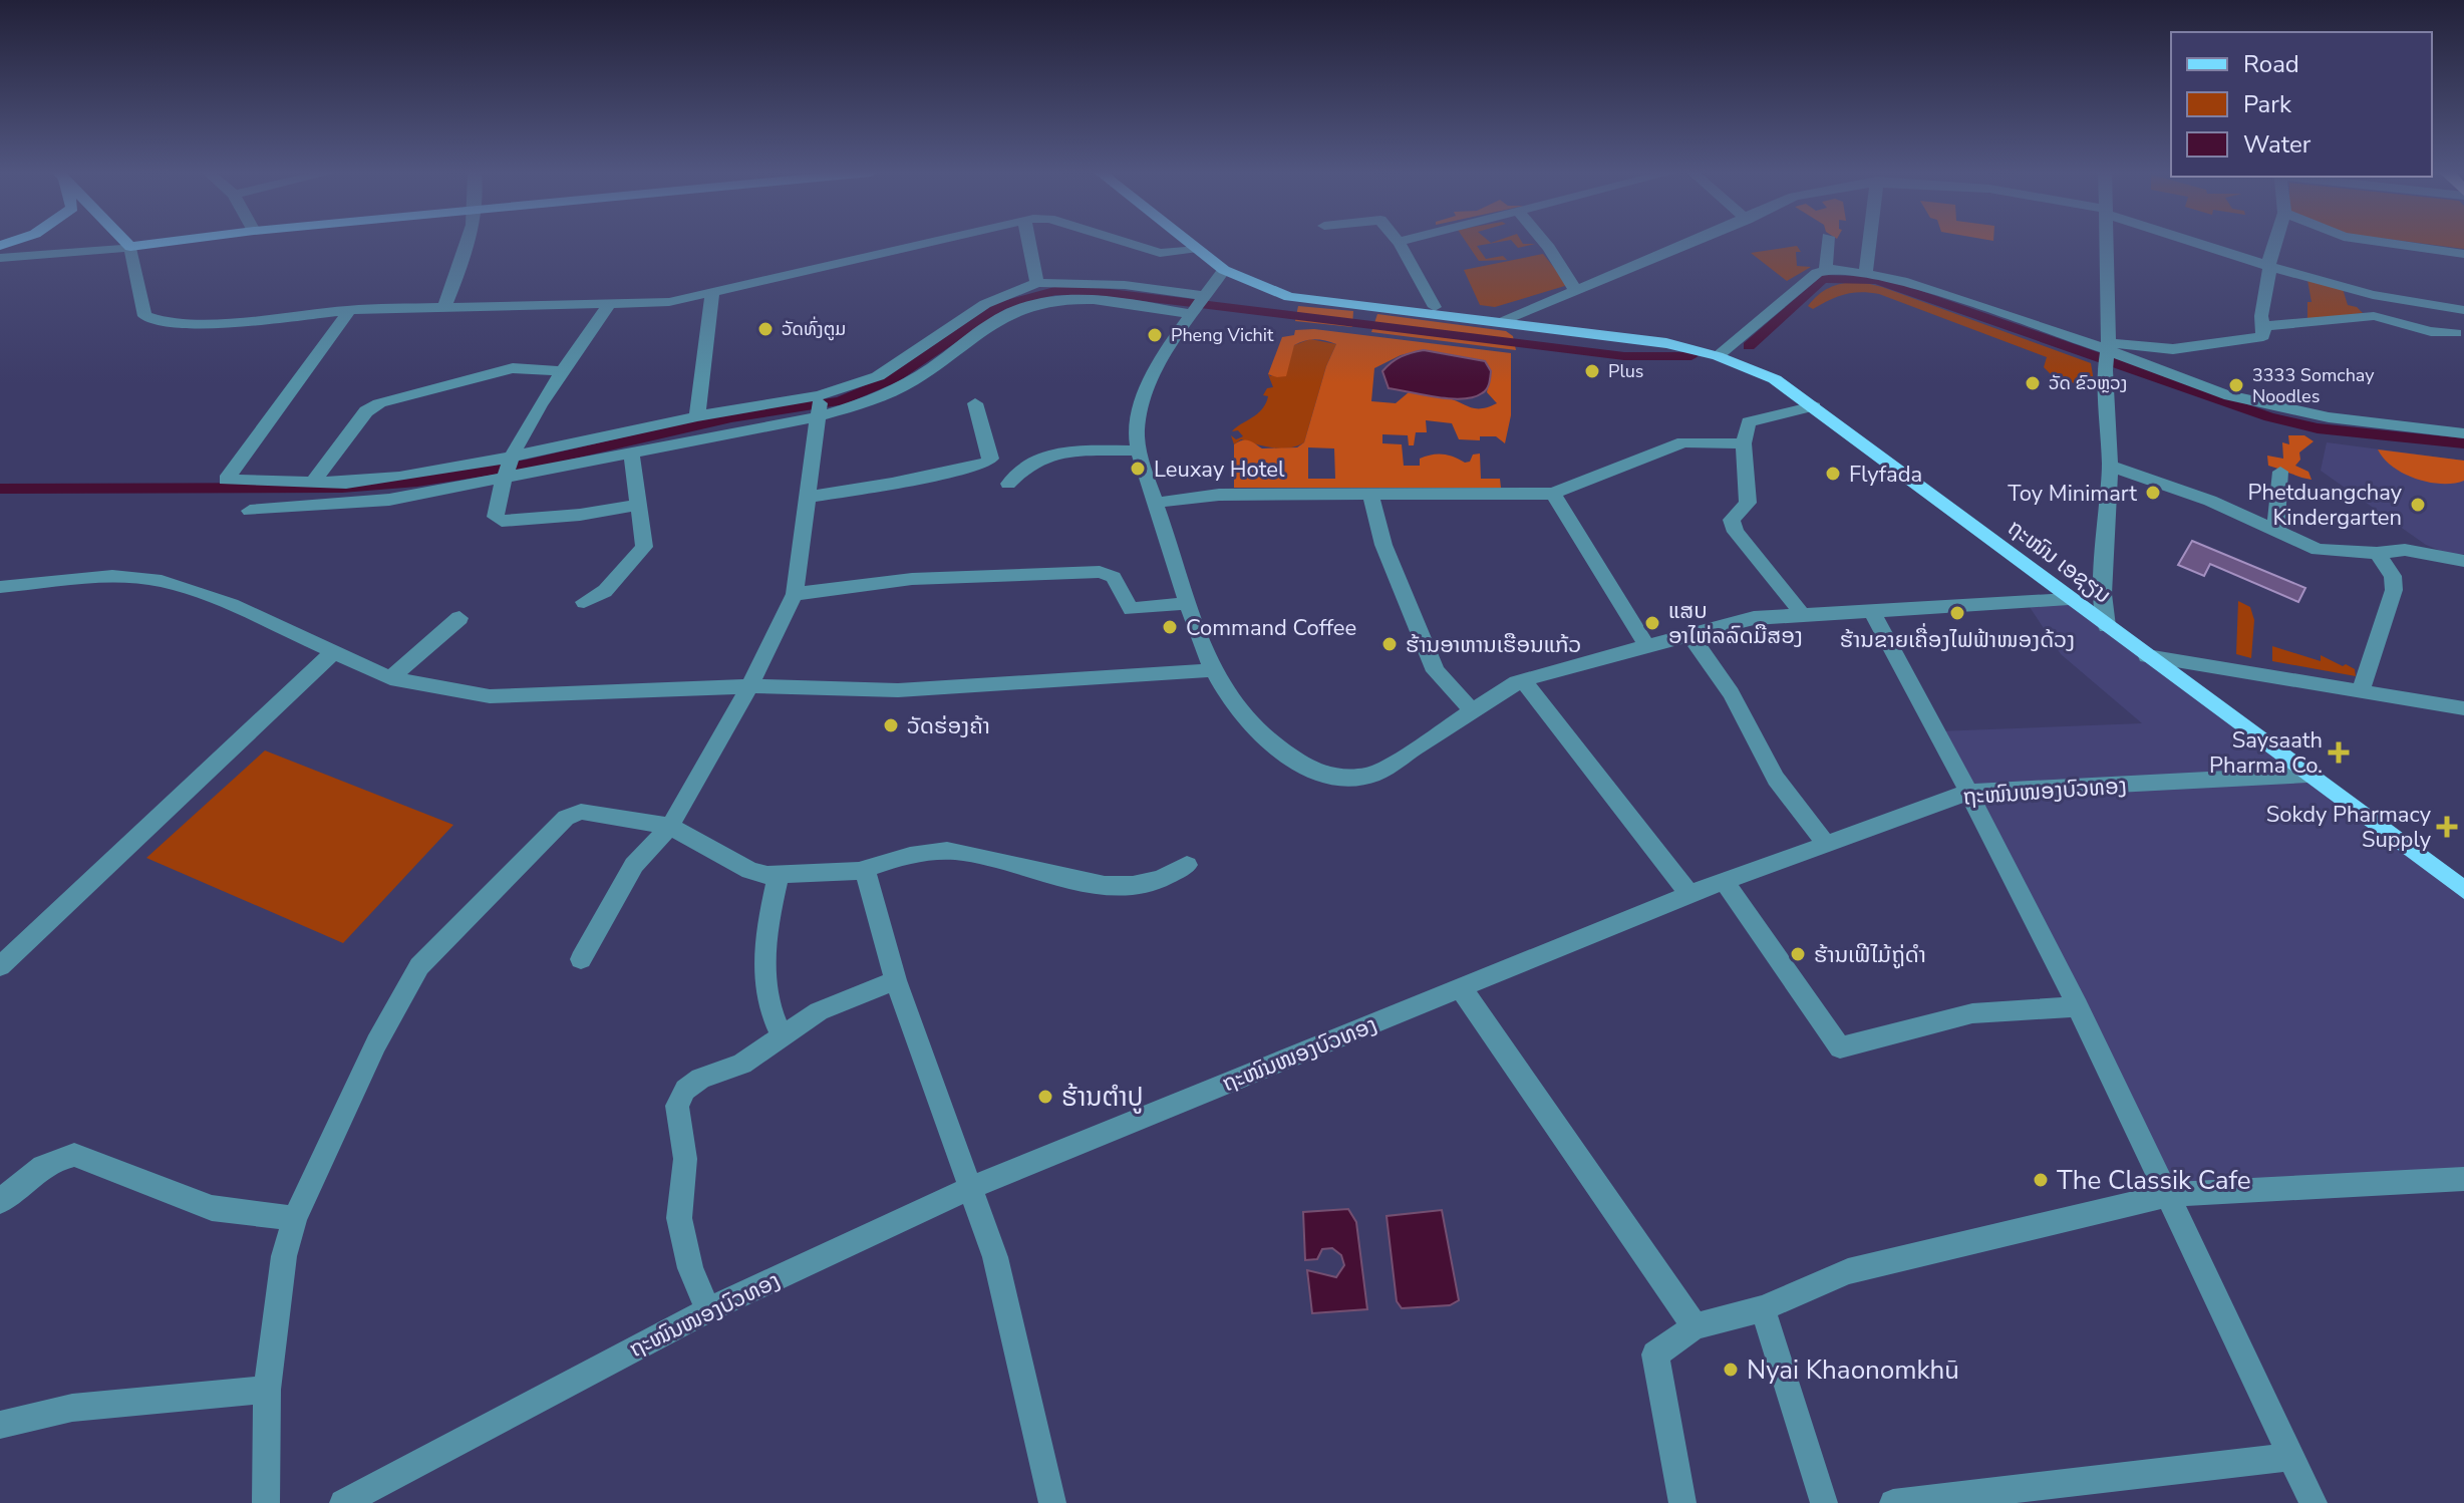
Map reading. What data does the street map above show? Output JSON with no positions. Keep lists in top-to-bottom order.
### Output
{
  "streets": {
    "main road": ["ຖະໜົນ ເອຊຽນ"],
    "street": ["ຖະໜົນໜອງບົວທອງ"]
  },
  "crossings": [
    ["ຖະໜົນ ເອຊຽນ", "ຖະໜົນໜອງບົວທອງ"]
  ],
  "places": {
    "other": [
      "ວັດທົ່ງຕູມ",
      "Pheng Vichit",
      "Plus",
      "ວັດ ຂົວຫຼວງ",
      "3333 Somchay Noodles",
      "Leuxay Hotel",
      "Flyfada",
      "Toy Minimart",
      "Phetduangchay Kindergarten",
      "ຮ້ານຂາຍເຄື່ອງໄຟຟ້າໜອງດ້ວງ",
      "ແສບ ອາໄຫ່ລລົດມືສອງ",
      "Command Coffee",
      "ຮ້ານອາຫານເຮືອນແກ້ວ",
      "ວັດຮ່ອງຄ້າ",
      "ຮ້ານເຟີໄມ້ຖູ່ດຳ",
      "ຮ້ານຕຳປູ",
      "The Classik Cafe",
      "Nyai Khaonomkhū"
    ],
    "health": ["Saysaath Pharma Co.", "Sokdy Pharmacy Supply"]
  },
  "legend": ["Road", "Park", "Water"]
}
